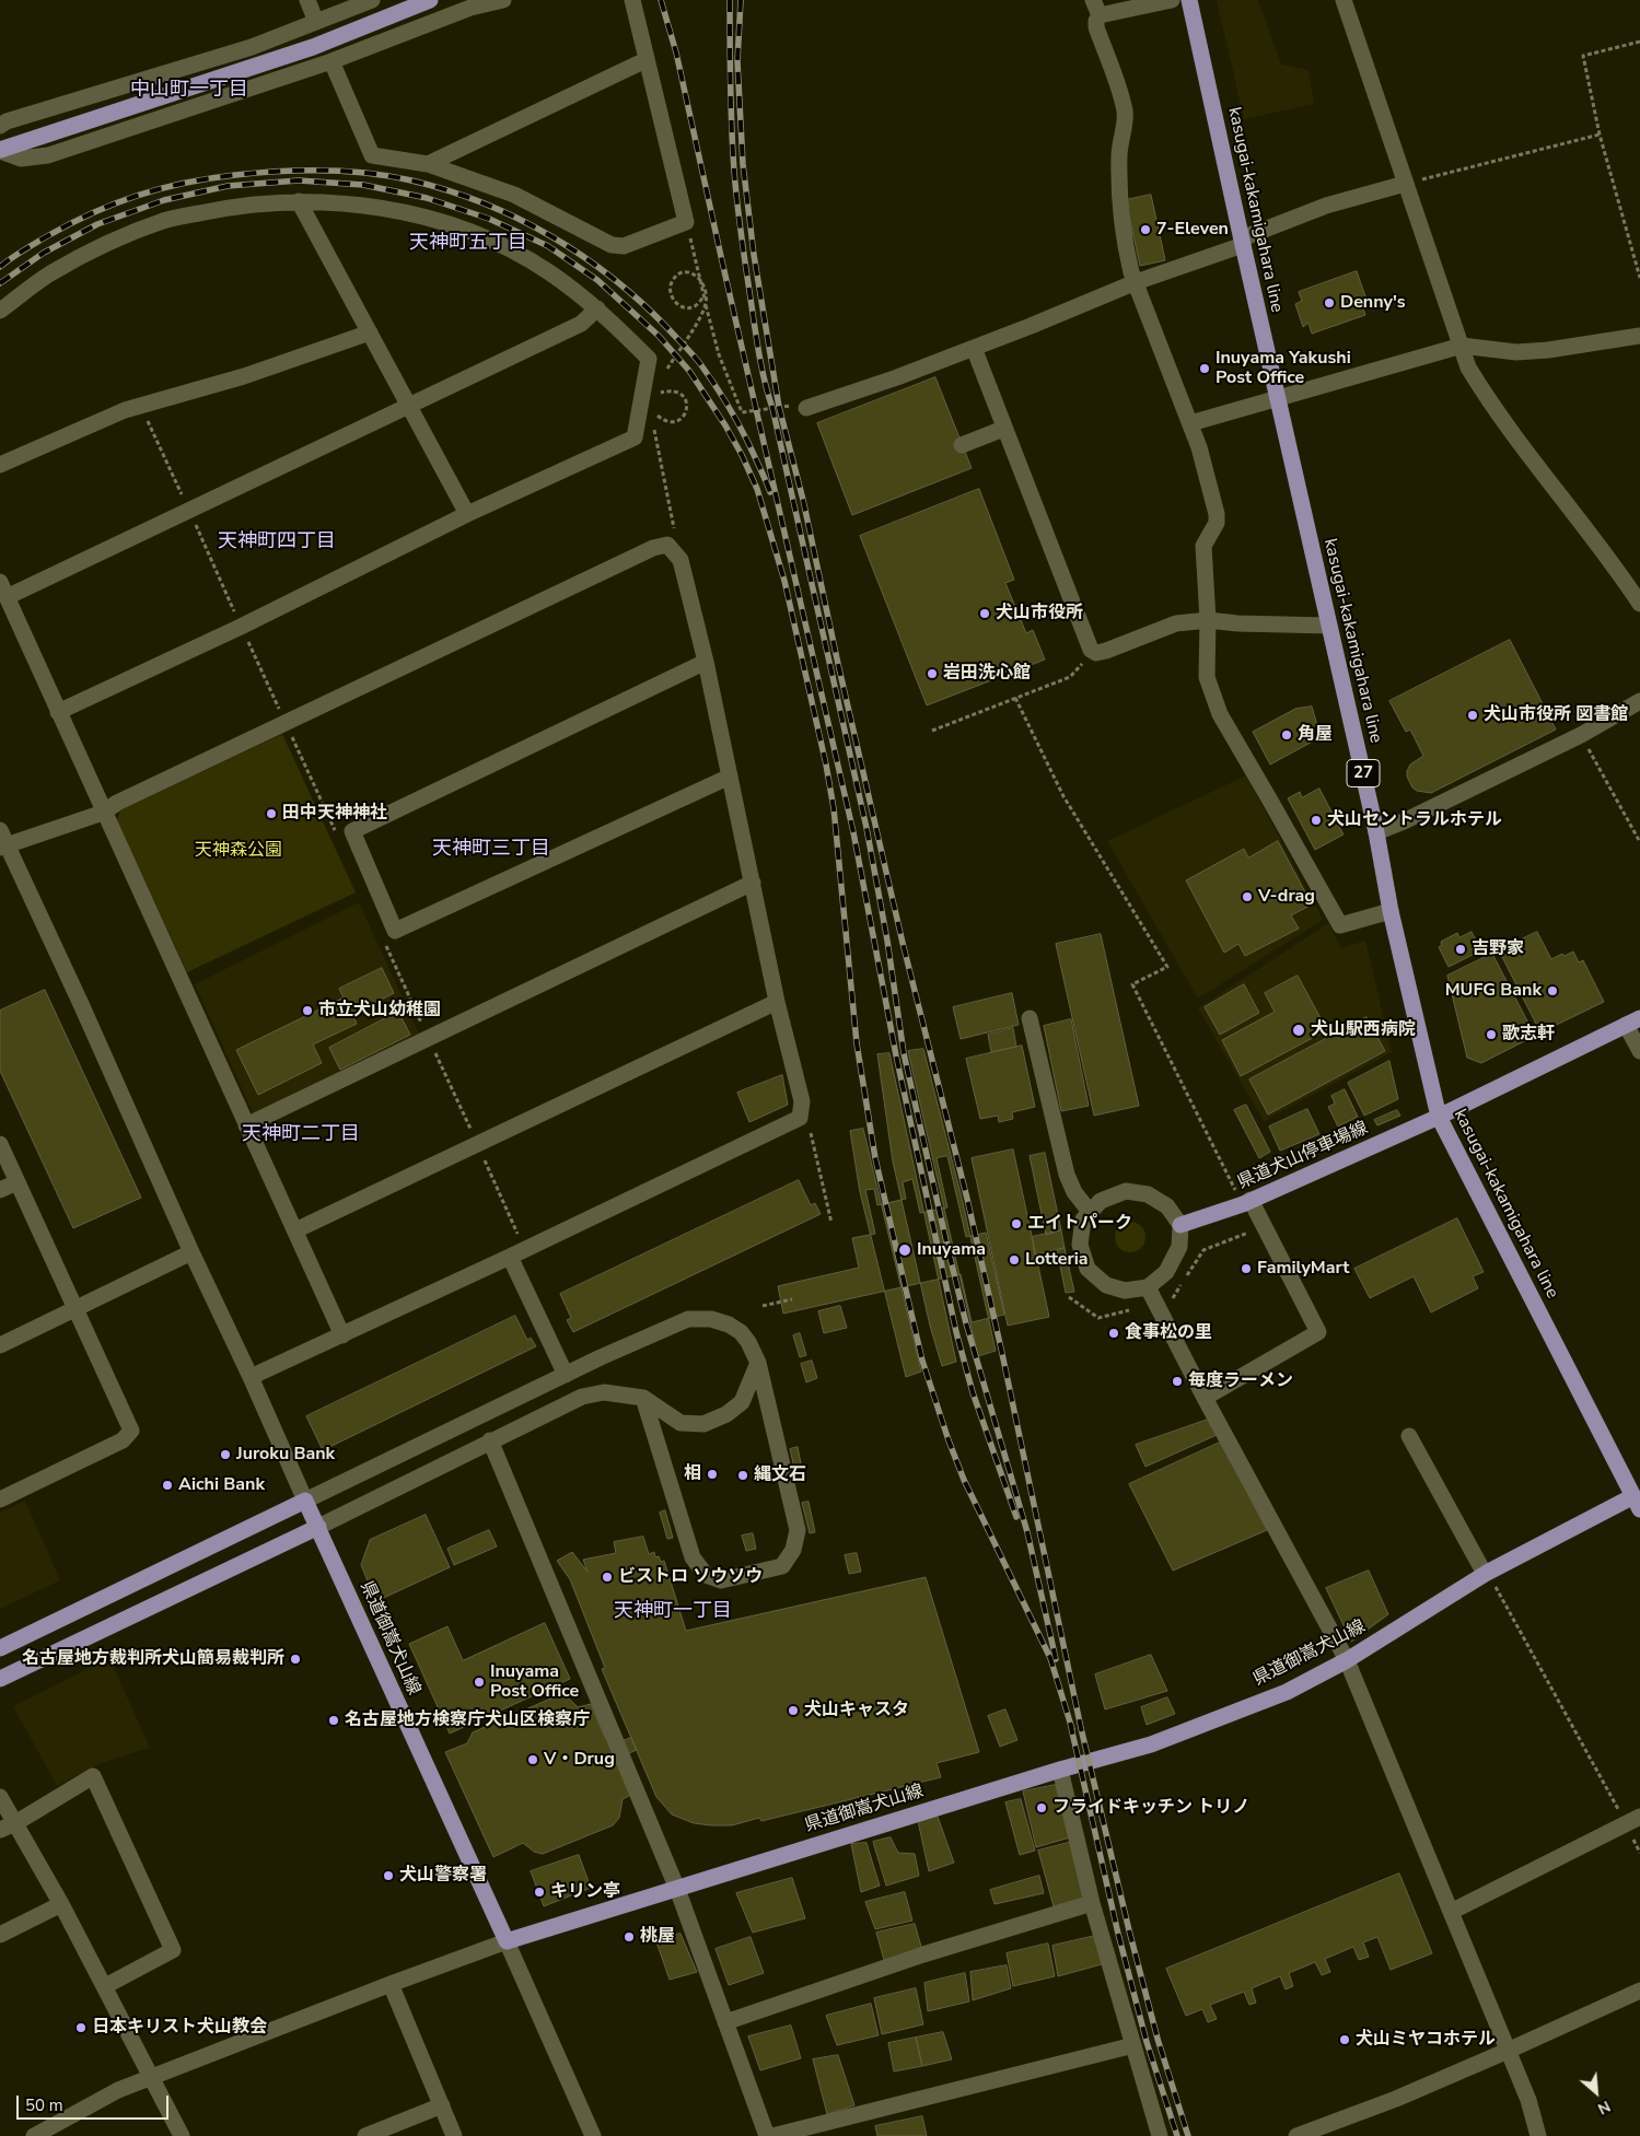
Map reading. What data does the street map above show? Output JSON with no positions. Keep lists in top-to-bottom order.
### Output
{
  "streets": {
    "main road": [
      "kasugai-kakamigahara line",
      "27",
      "県道犬山停車場線",
      "県道御嵩犬山線"
    ]
  },
  "crossings": [
    ["kasugai-kakamigahara line", "県道犬山停車場線"],
    ["kasugai-kakamigahara line", "県道御嵩犬山線"]
  ],
  "districts": [
    "中山町一丁目",
    "天神町五丁目",
    "天神町四丁目",
    "天神町三丁目",
    "天神町二丁目",
    "天神町一丁目"
  ],
  "parks": ["天神森公園"],
  "places": [
    "7-Eleven",
    "Denny's",
    "Inuyama Yakushi Post Office",
    "犬山市役所",
    "岩田洗心館",
    "犬山市役所 図書館",
    "角屋",
    "田中天神神社",
    "犬山セントラルホテル",
    "V-drag",
    "吉野家",
    "MUFG Bank",
    "市立犬山幼稚園",
    "犬山駅西病院",
    "歌志軒",
    "エイトパーク",
    "Inuyama",
    "Lotteria",
    "FamilyMart",
    "食事松の里",
    "毎度ラーメン",
    "Juroku Bank",
    "相",
    "縄文石",
    "Aichi Bank",
    "ビストロ ソウソウ",
    "名古屋地方裁判所犬山簡易裁判所",
    "Inuyama Post Office",
    "犬山キャスタ",
    "名古屋地方検察庁犬山区検察庁",
    "V・Drug",
    "フライドキッチン トリノ",
    "犬山警察署",
    "キリン亭",
    "桃屋",
    "日本キリスト犬山教会",
    "犬山ミヤコホテル"
  ],
  "scale_bar": "50 m",
  "north": "bottom right"
}
